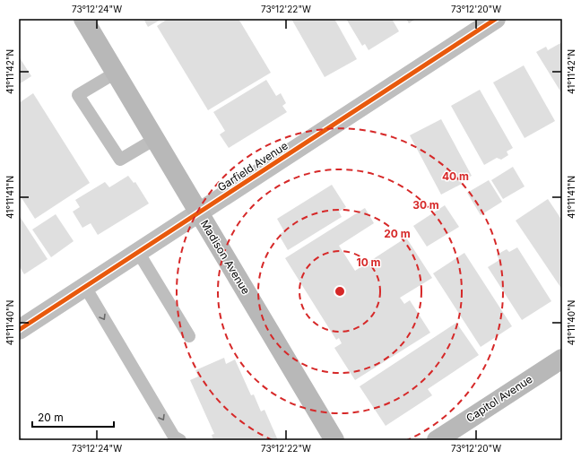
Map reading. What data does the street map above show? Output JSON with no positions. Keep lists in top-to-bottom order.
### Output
{
  "streets": {
    "main road": ["Madison Avenue", "Capitol Avenue"],
    "street": ["Garfield Avenue"]
  },
  "crossings": [
    ["Garfield Avenue", "Madison Avenue"]
  ],
  "scale_bar": "20 m",
  "coordinates": [
    "73°12'24\"W",
    "73°12'22\"W",
    "73°12'20\"W",
    "41°11'42\"N",
    "41°11'41\"N",
    "41°11'40\"N"
  ],
  "rings": [
    "40 m",
    "30 m",
    "20 m",
    "10 m"
  ]
}
